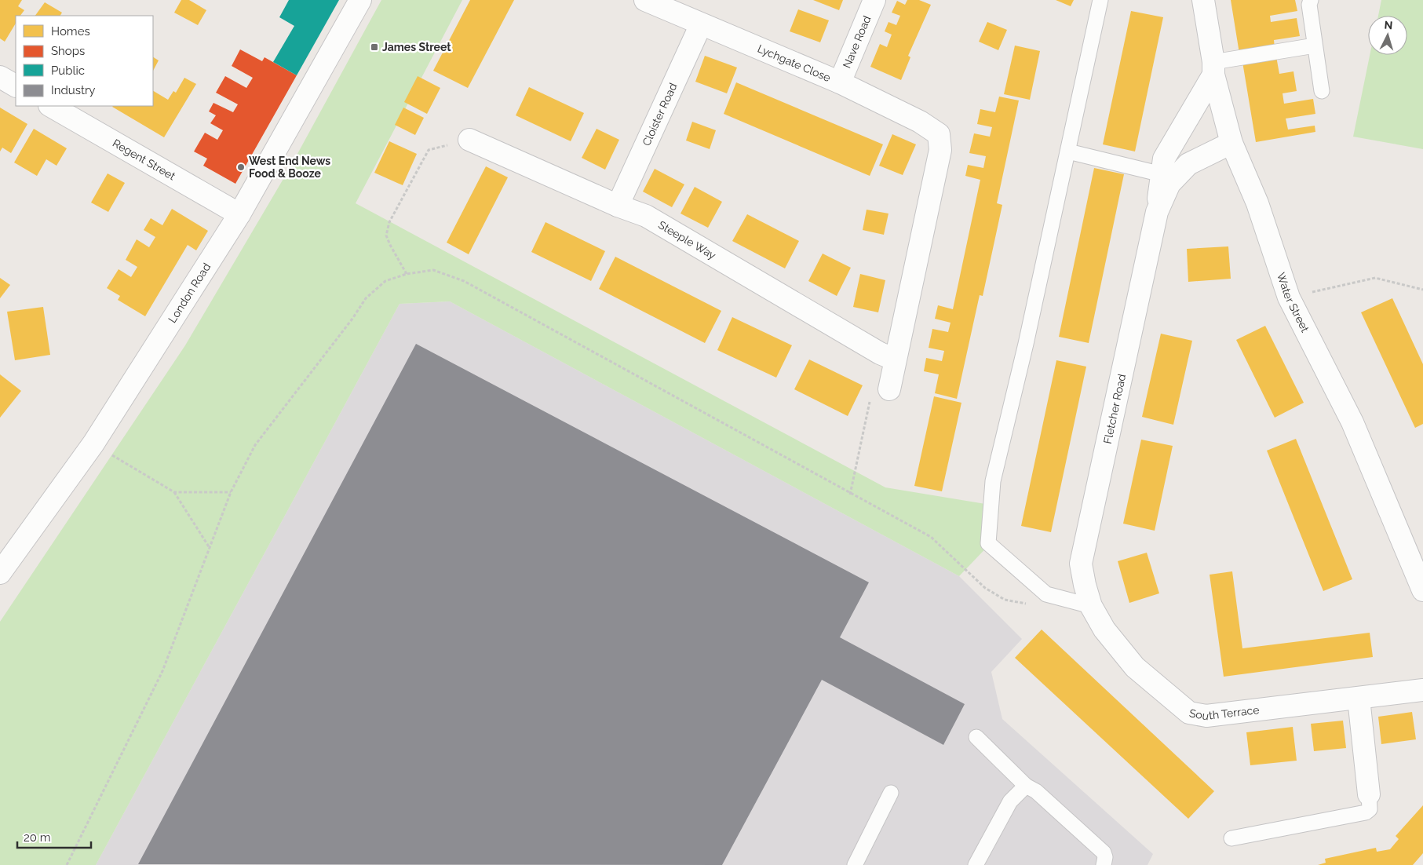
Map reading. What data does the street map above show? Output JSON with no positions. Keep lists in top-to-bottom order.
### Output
{
  "streets": {
    "street": [
      "Nave Road",
      "Lychgate Close",
      "Cloister Road",
      "Regent Street",
      "Steeple Way",
      "London Road",
      "Water Street",
      "Fletcher Road",
      "South Terrace"
    ]
  },
  "crossings": [
    ["Nave Road", "Lychgate Close"],
    ["Lychgate Close", "Cloister Road"],
    ["Lychgate Close", "Steeple Way"],
    ["Cloister Road", "Steeple Way"],
    ["Regent Street", "London Road"],
    ["Water Street", "Fletcher Road"],
    ["Fletcher Road", "South Terrace"]
  ],
  "places": {
    "transit": ["James Street"],
    "other": ["West End News Food & Booze"]
  },
  "legend": [
    "Homes",
    "Shops",
    "Public",
    "Industry"
  ],
  "scale_bar": "20 m",
  "north": "top"
}
